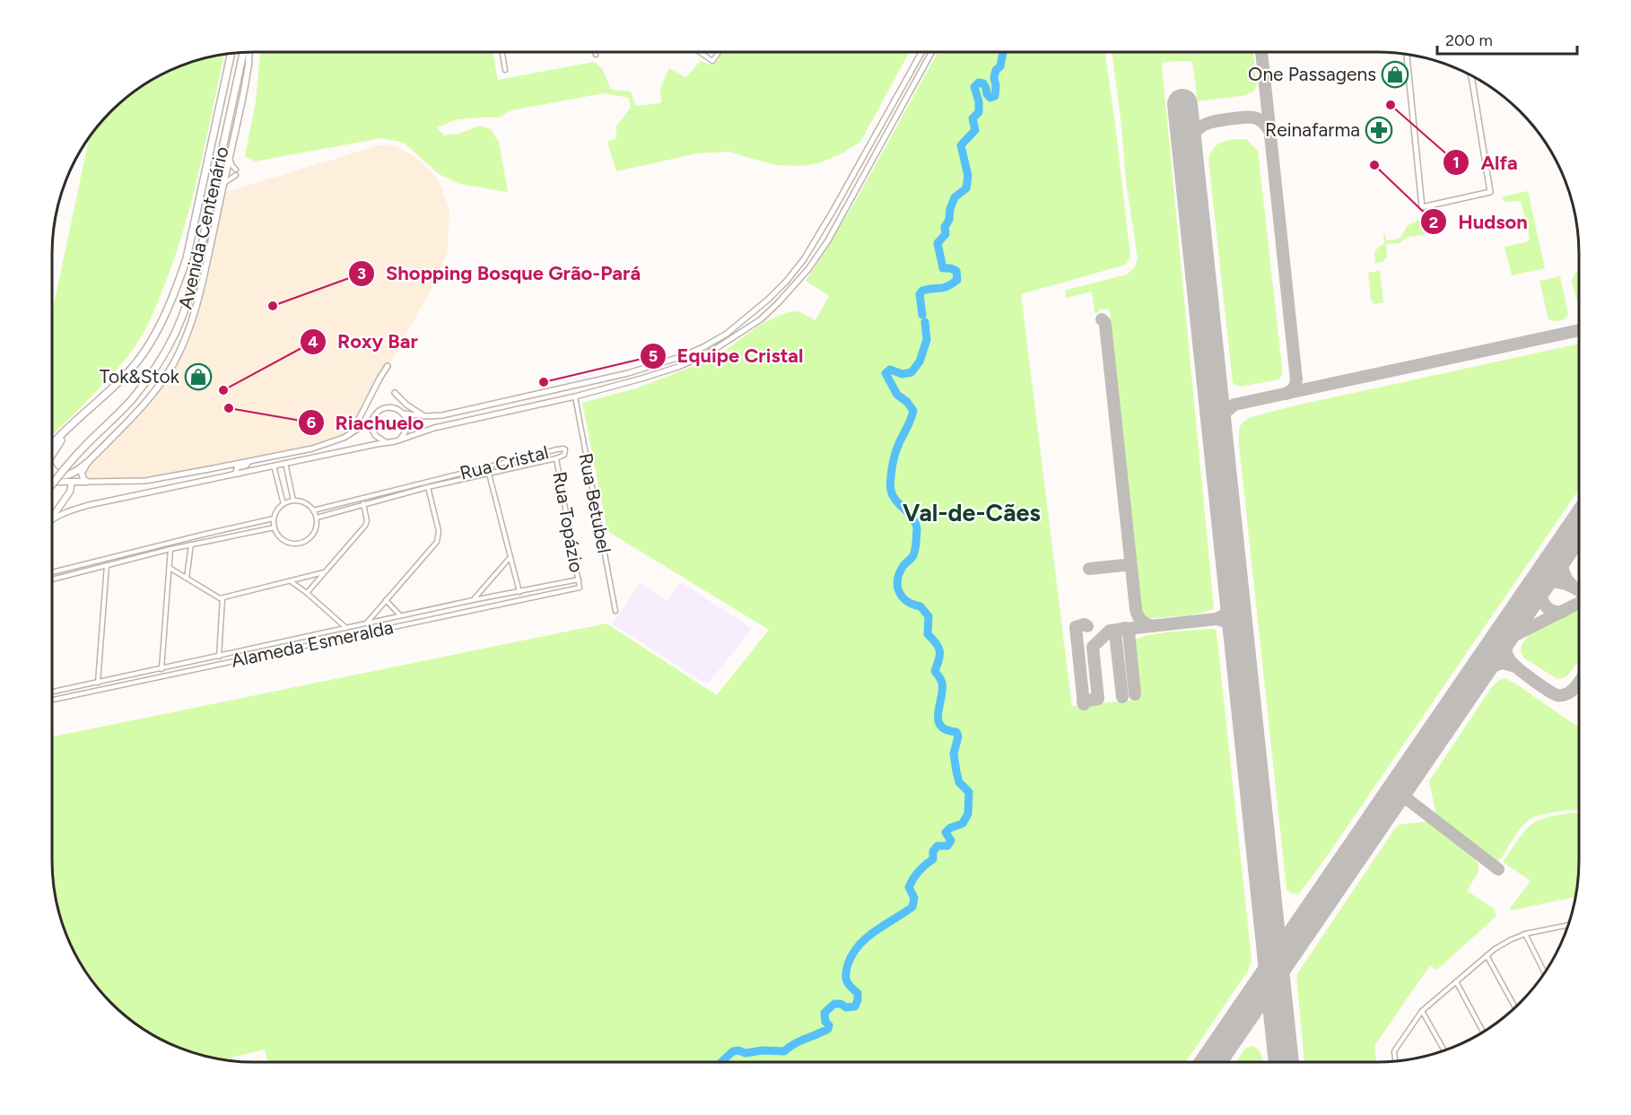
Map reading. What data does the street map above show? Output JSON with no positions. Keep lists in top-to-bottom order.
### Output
{
  "streets": {
    "main road": ["Avenida Centenário"],
    "street": [
      "Rua Cristal",
      "Rua Betubel",
      "Rua Topázio",
      "Alameda Esmeralda"
    ]
  },
  "crossings": [
    ["Rua Cristal", "Rua Topázio"],
    ["Rua Topázio", "Alameda Esmeralda"]
  ],
  "districts": ["Val-de-Cães"],
  "places": {
    "shop": ["One Passagens", "Tok&Stok"],
    "other": [
      "Alfa",
      "Hudson",
      "Shopping Bosque Grão-Pará",
      "Equipe Cristal",
      "Roxy Bar",
      "Riachuelo"
    ],
    "pharmacy": ["Reinafarma"]
  },
  "scale_bar": "200 m"
}
